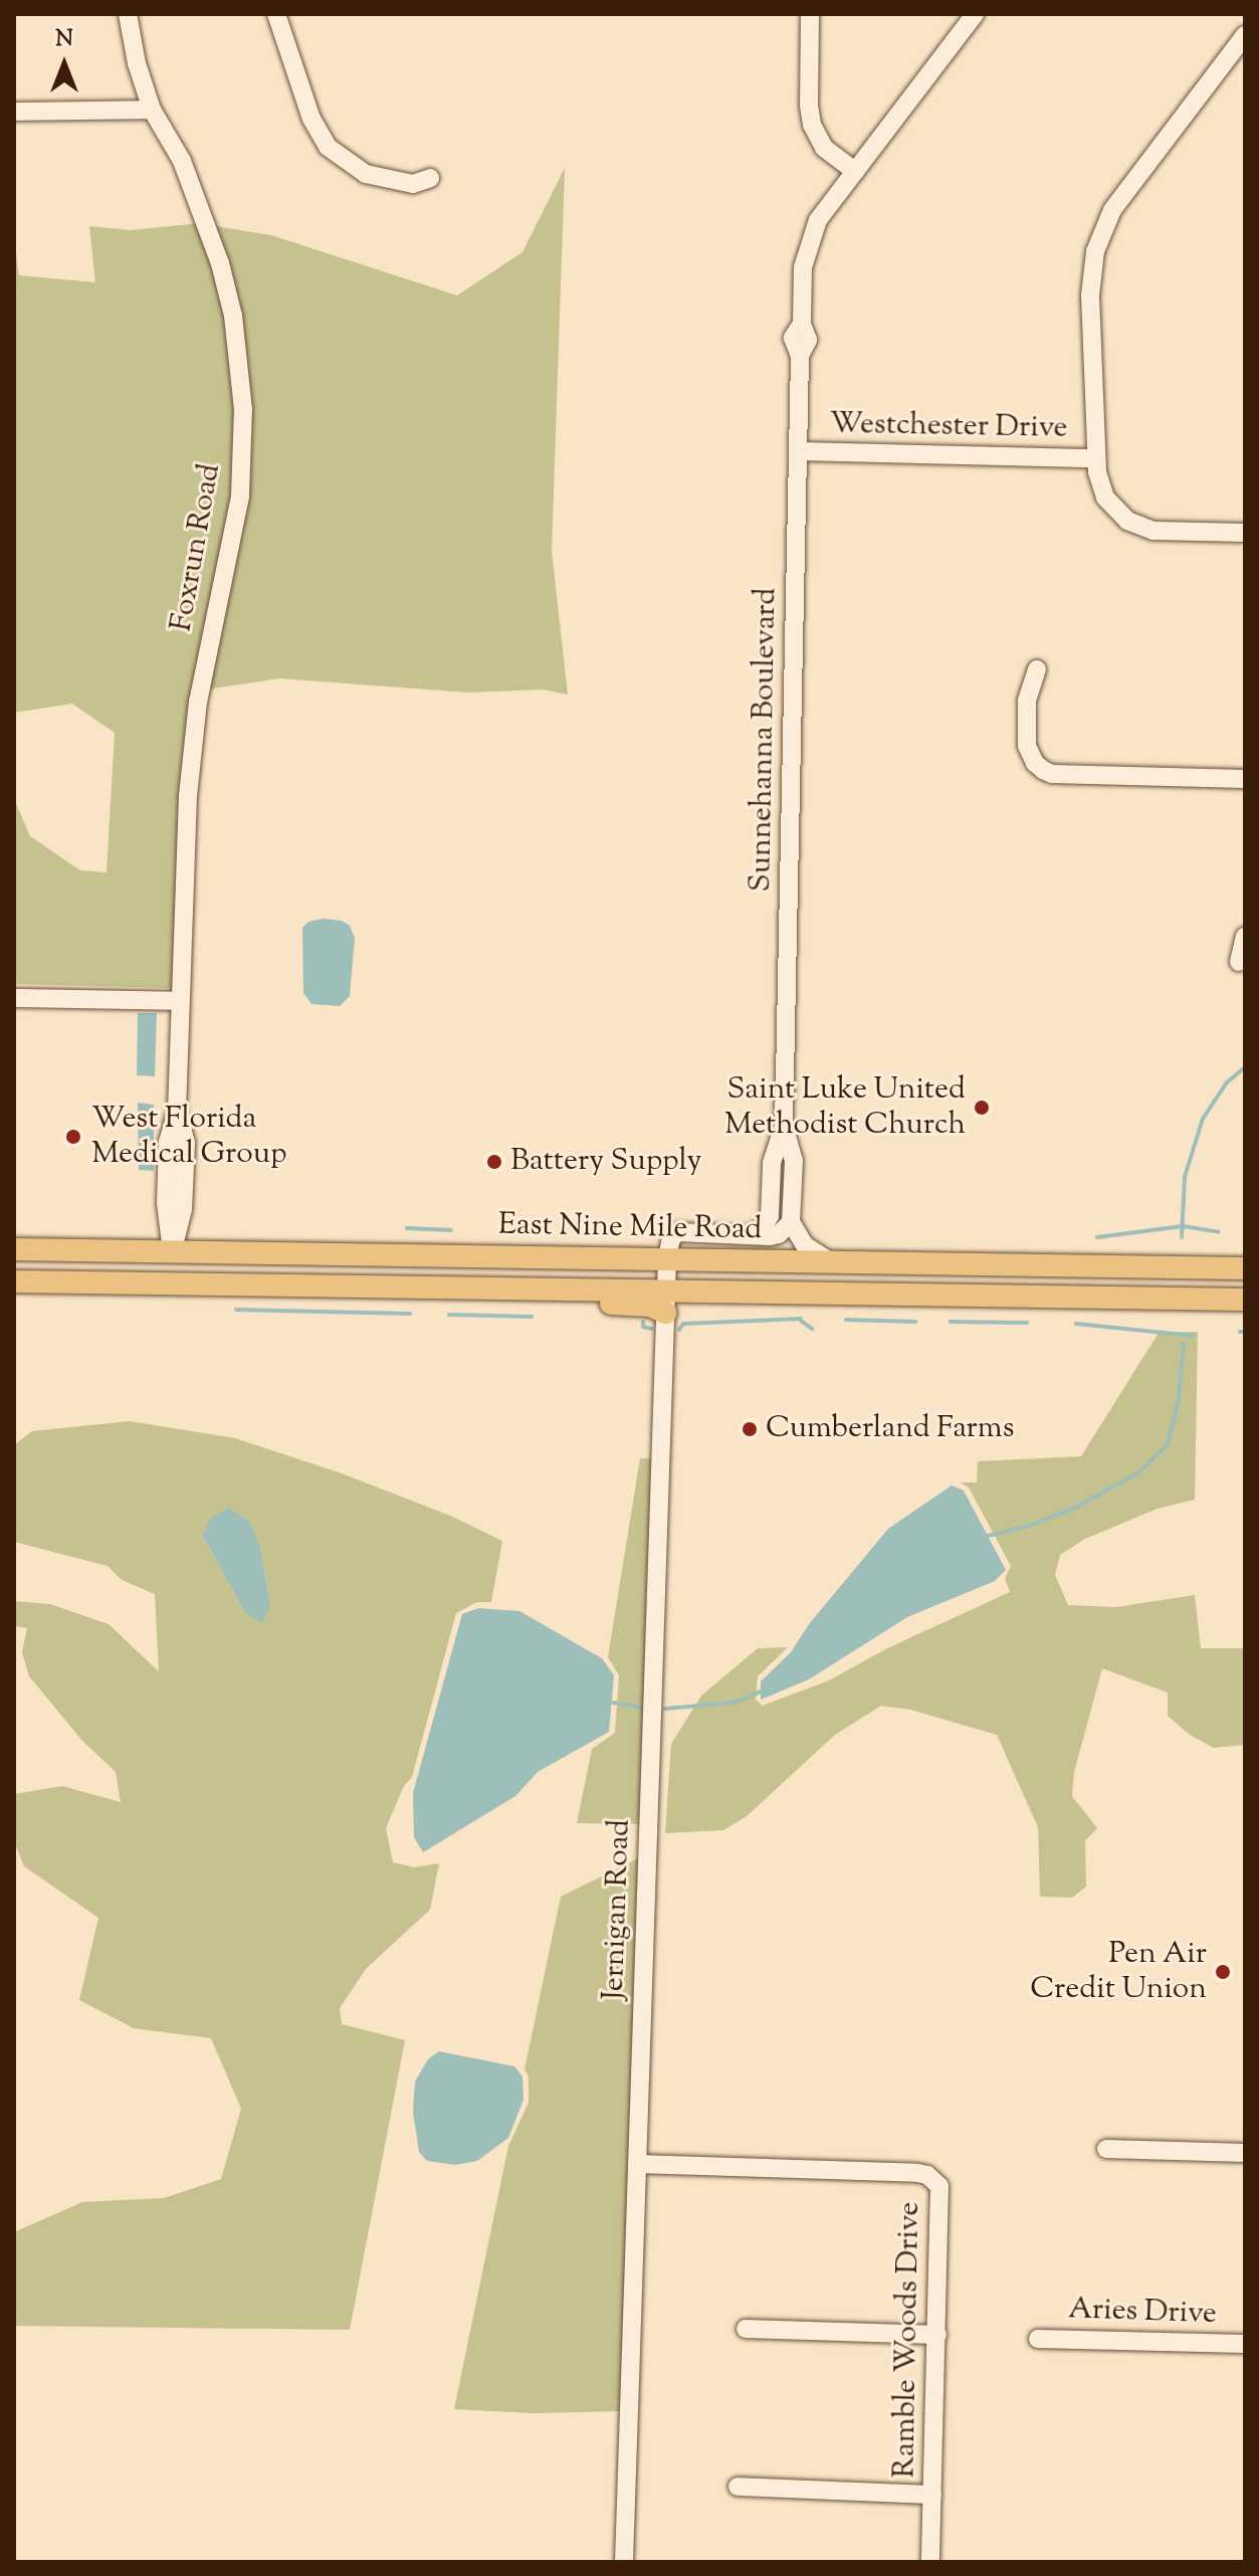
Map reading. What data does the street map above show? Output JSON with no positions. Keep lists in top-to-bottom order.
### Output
{
  "streets": {
    "main road": ["East Nine Mile Road"],
    "street": [
      "Westchester Drive",
      "Foxrun Road",
      "Sunnehanna Boulevard",
      "Jernigan Road",
      "Aries Drive",
      "Ramble Woods Drive"
    ]
  },
  "crossings": [
    ["Westchester Drive", "Sunnehanna Boulevard"],
    ["Foxrun Road", "East Nine Mile Road"],
    ["East Nine Mile Road", "Jernigan Road"],
    ["Jernigan Road", "Ramble Woods Drive"]
  ],
  "places": [
    "Saint Luke United Methodist Church",
    "West Florida Medical Group",
    "Battery Supply",
    "Cumberland Farms",
    "Pen Air Credit Union"
  ],
  "north": "top"
}
